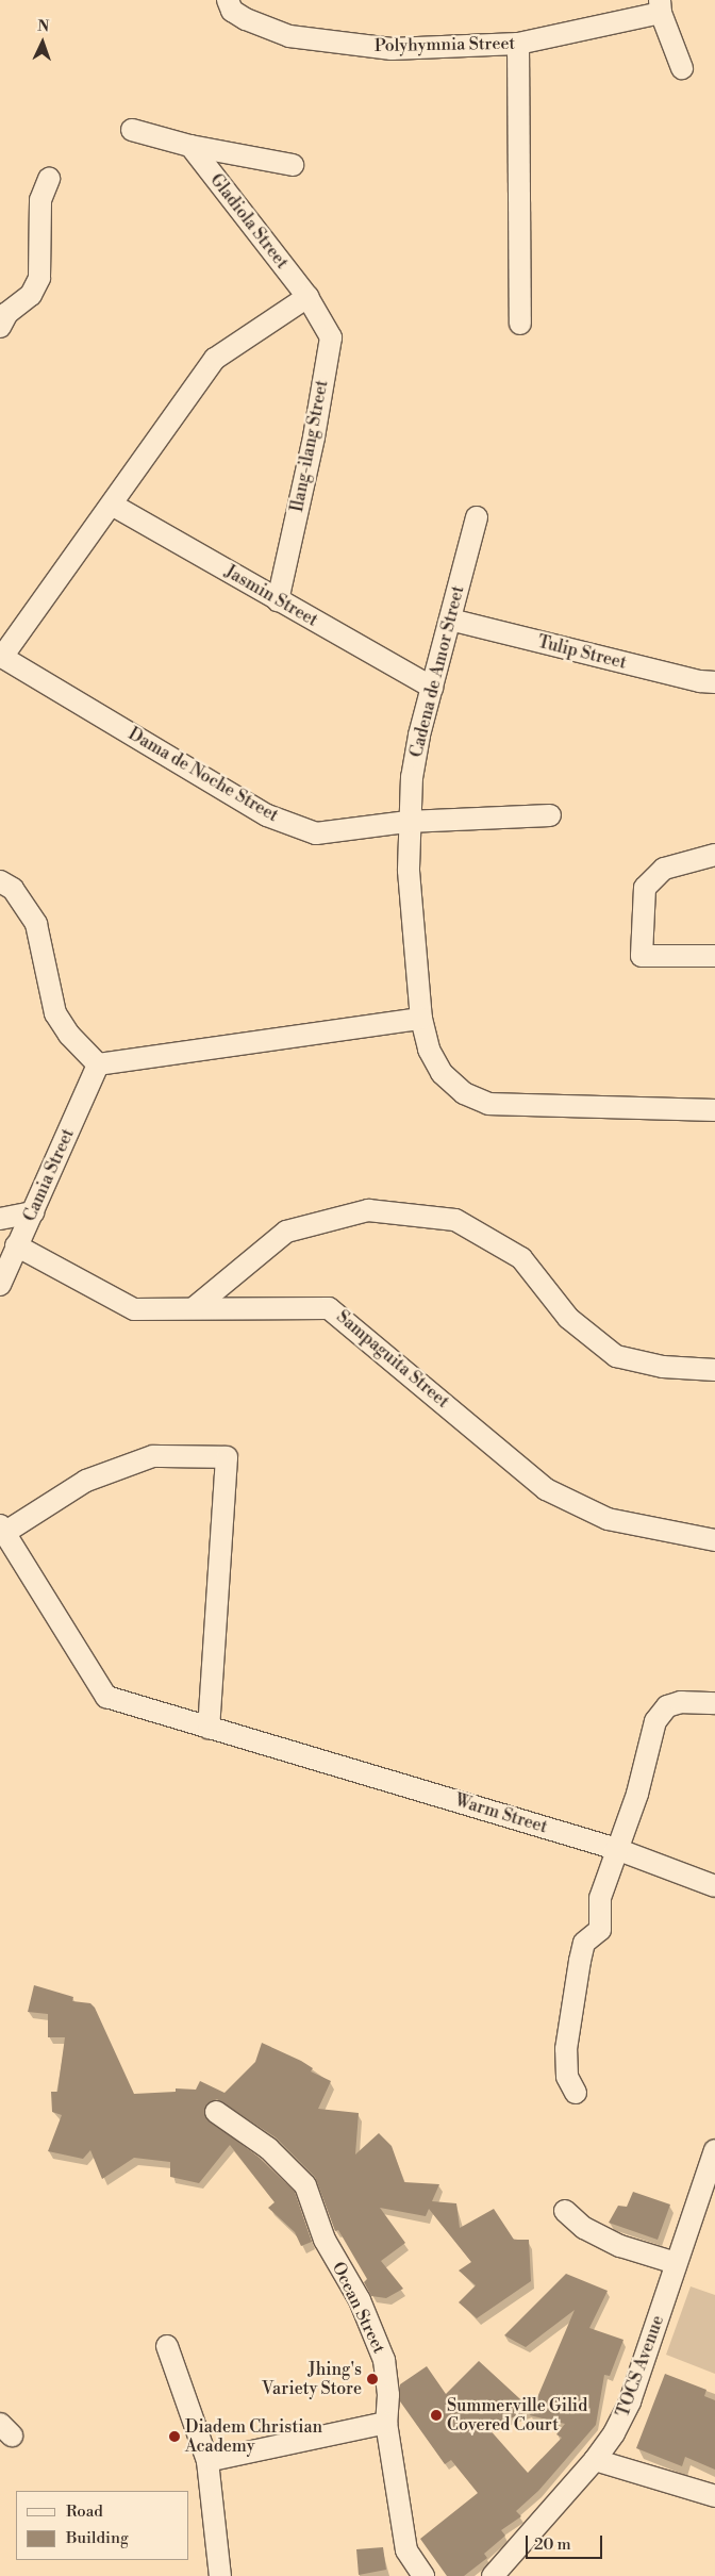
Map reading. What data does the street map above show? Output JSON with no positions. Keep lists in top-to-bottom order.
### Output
{
  "streets": {
    "street": [
      "Polyhymnia Street",
      "Gladiola Street",
      "Ilang-ilang Street",
      "Jasmin Street",
      "Tulip Street",
      "Cadena de Amor Street",
      "Dama de Noche Street",
      "Camia Street",
      "Sampaguita Street",
      "Warm Street",
      "Ocean Street",
      "TOCS Avenue"
    ]
  },
  "crossings": [
    ["Gladiola Street", "Ilang-ilang Street"],
    ["Ilang-ilang Street", "Jasmin Street"],
    ["Jasmin Street", "Cadena de Amor Street"],
    ["Tulip Street", "Cadena de Amor Street"],
    ["Cadena de Amor Street", "Dama de Noche Street"],
    ["Camia Street", "Sampaguita Street"]
  ],
  "places": ["Jhing's Variety Store", "Summerville Gilid Covered Court", "Diadem Christian Academy"],
  "legend": ["Road", "Building"],
  "scale_bar": "20 m",
  "north": "top"
}
